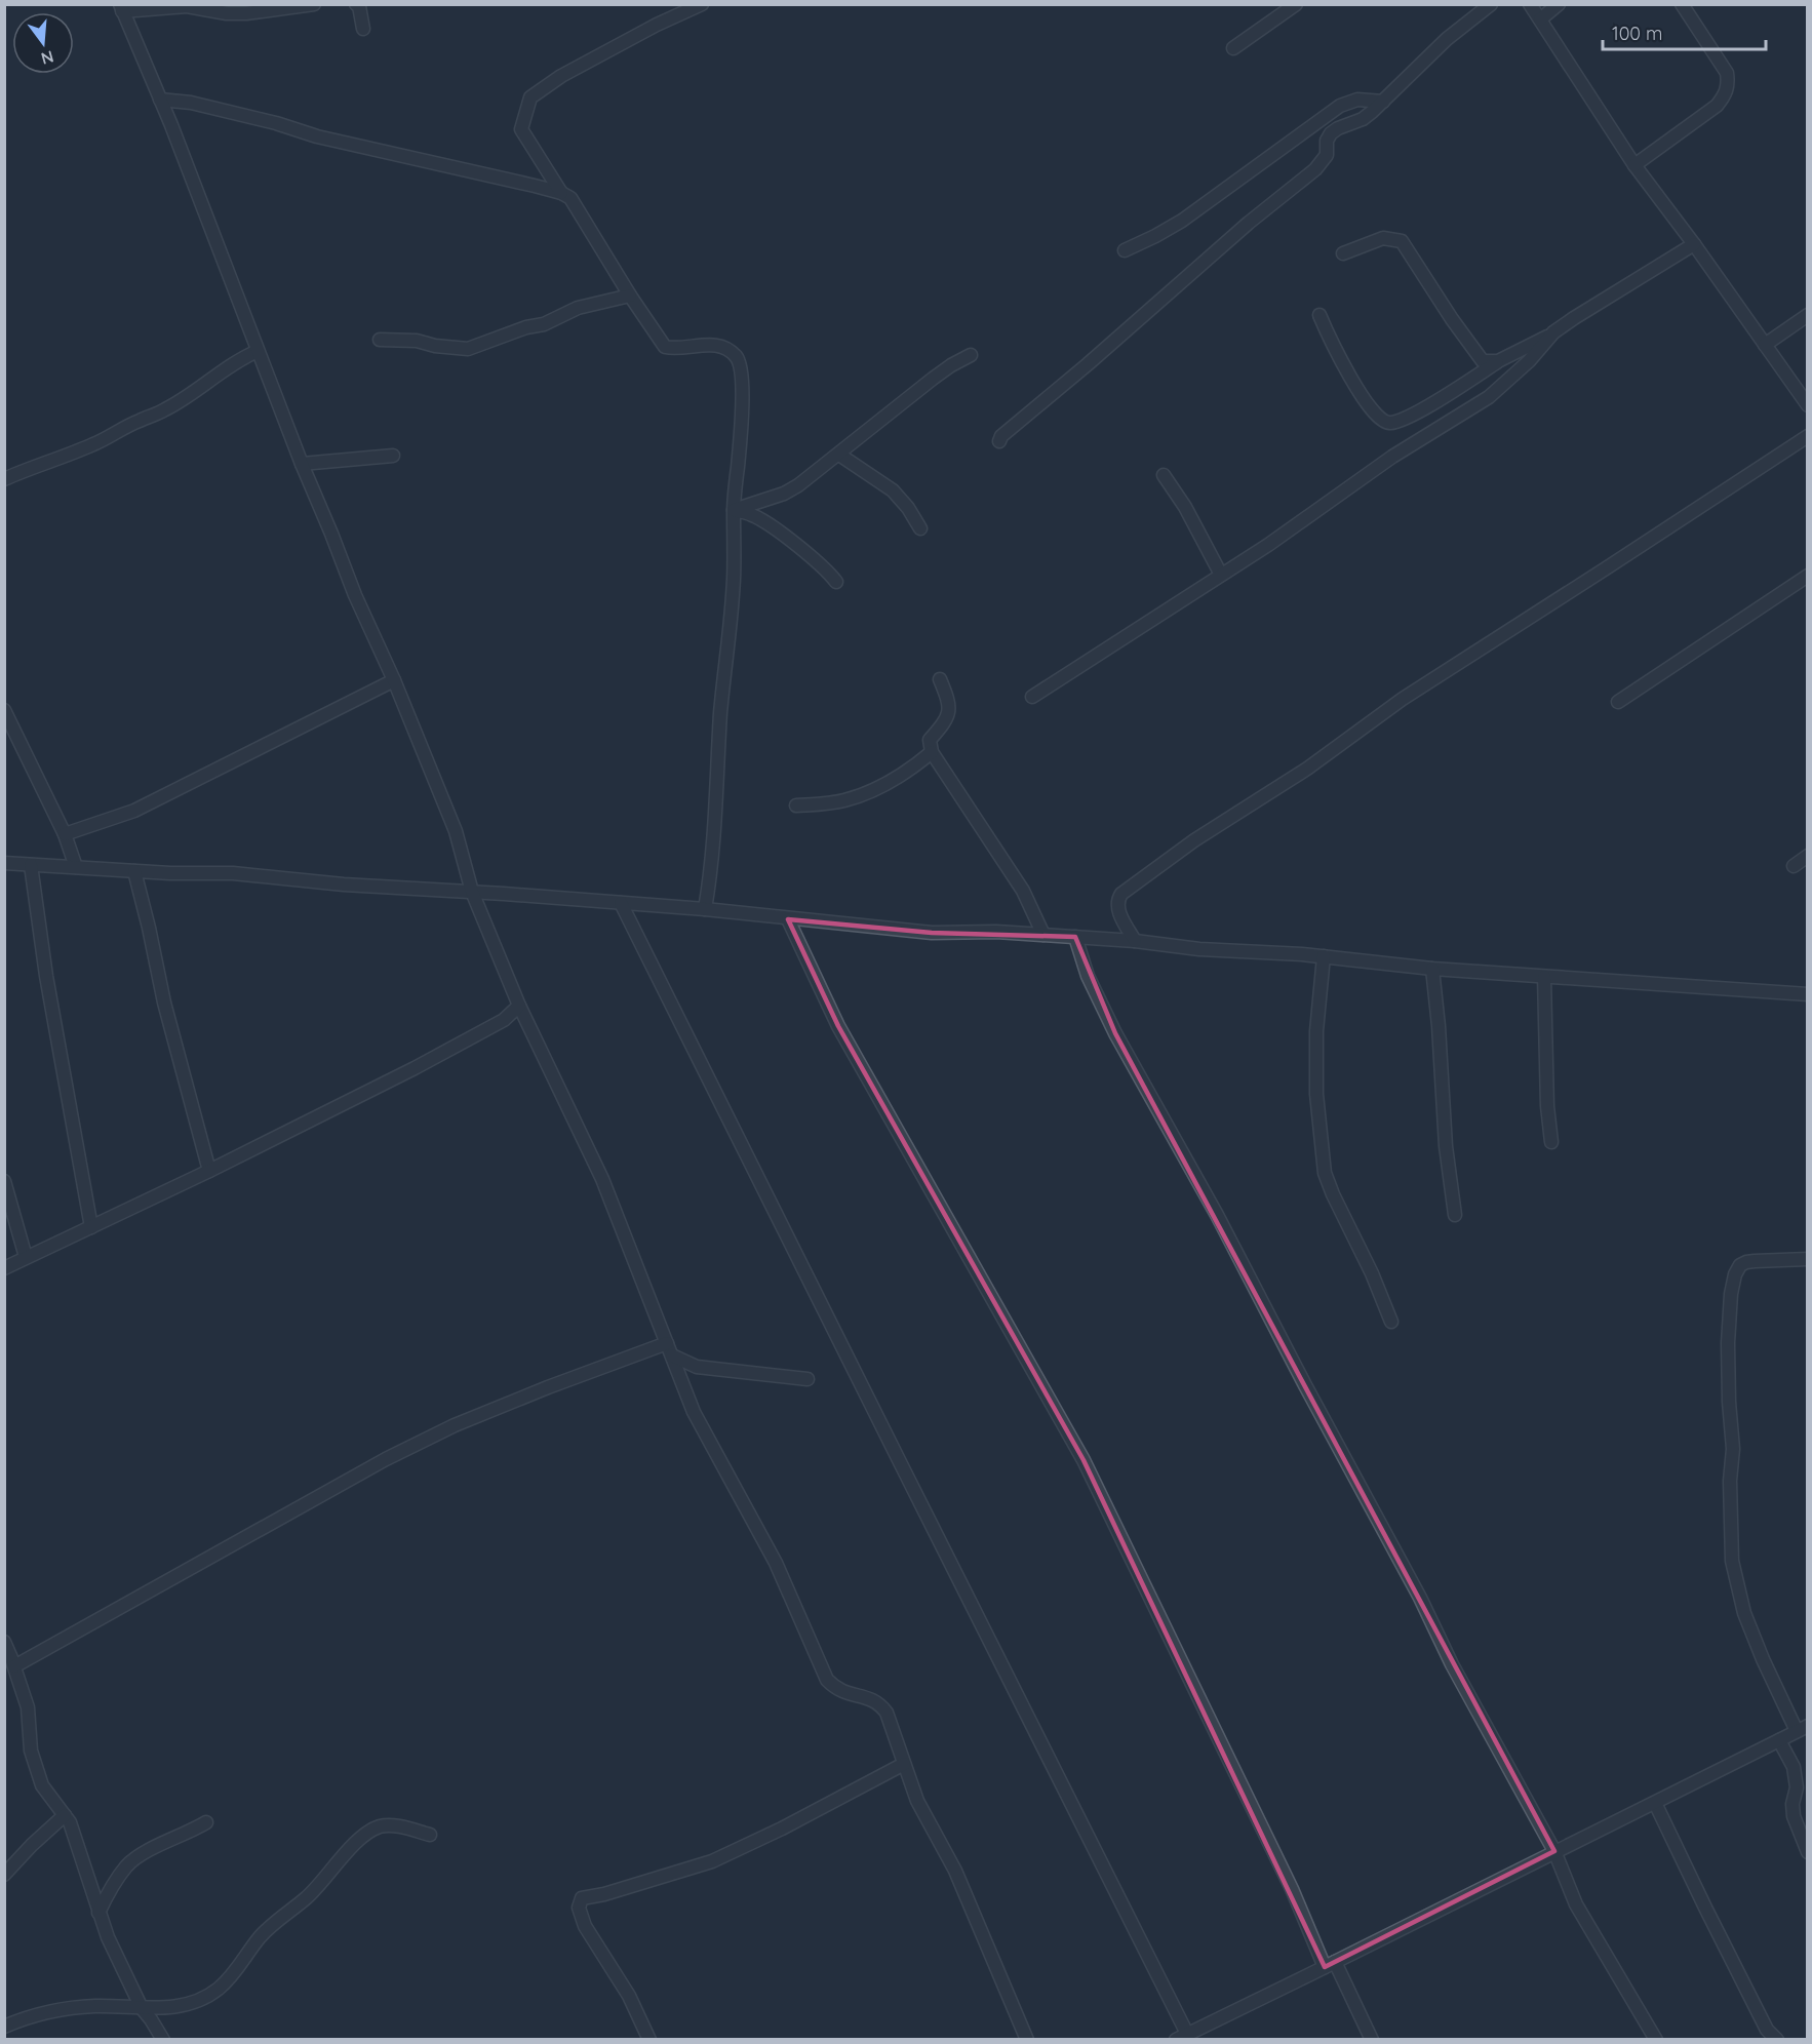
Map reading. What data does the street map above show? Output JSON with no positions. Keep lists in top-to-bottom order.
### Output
{
  "scale_bar": "100 m",
  "north": "bottom"
}
